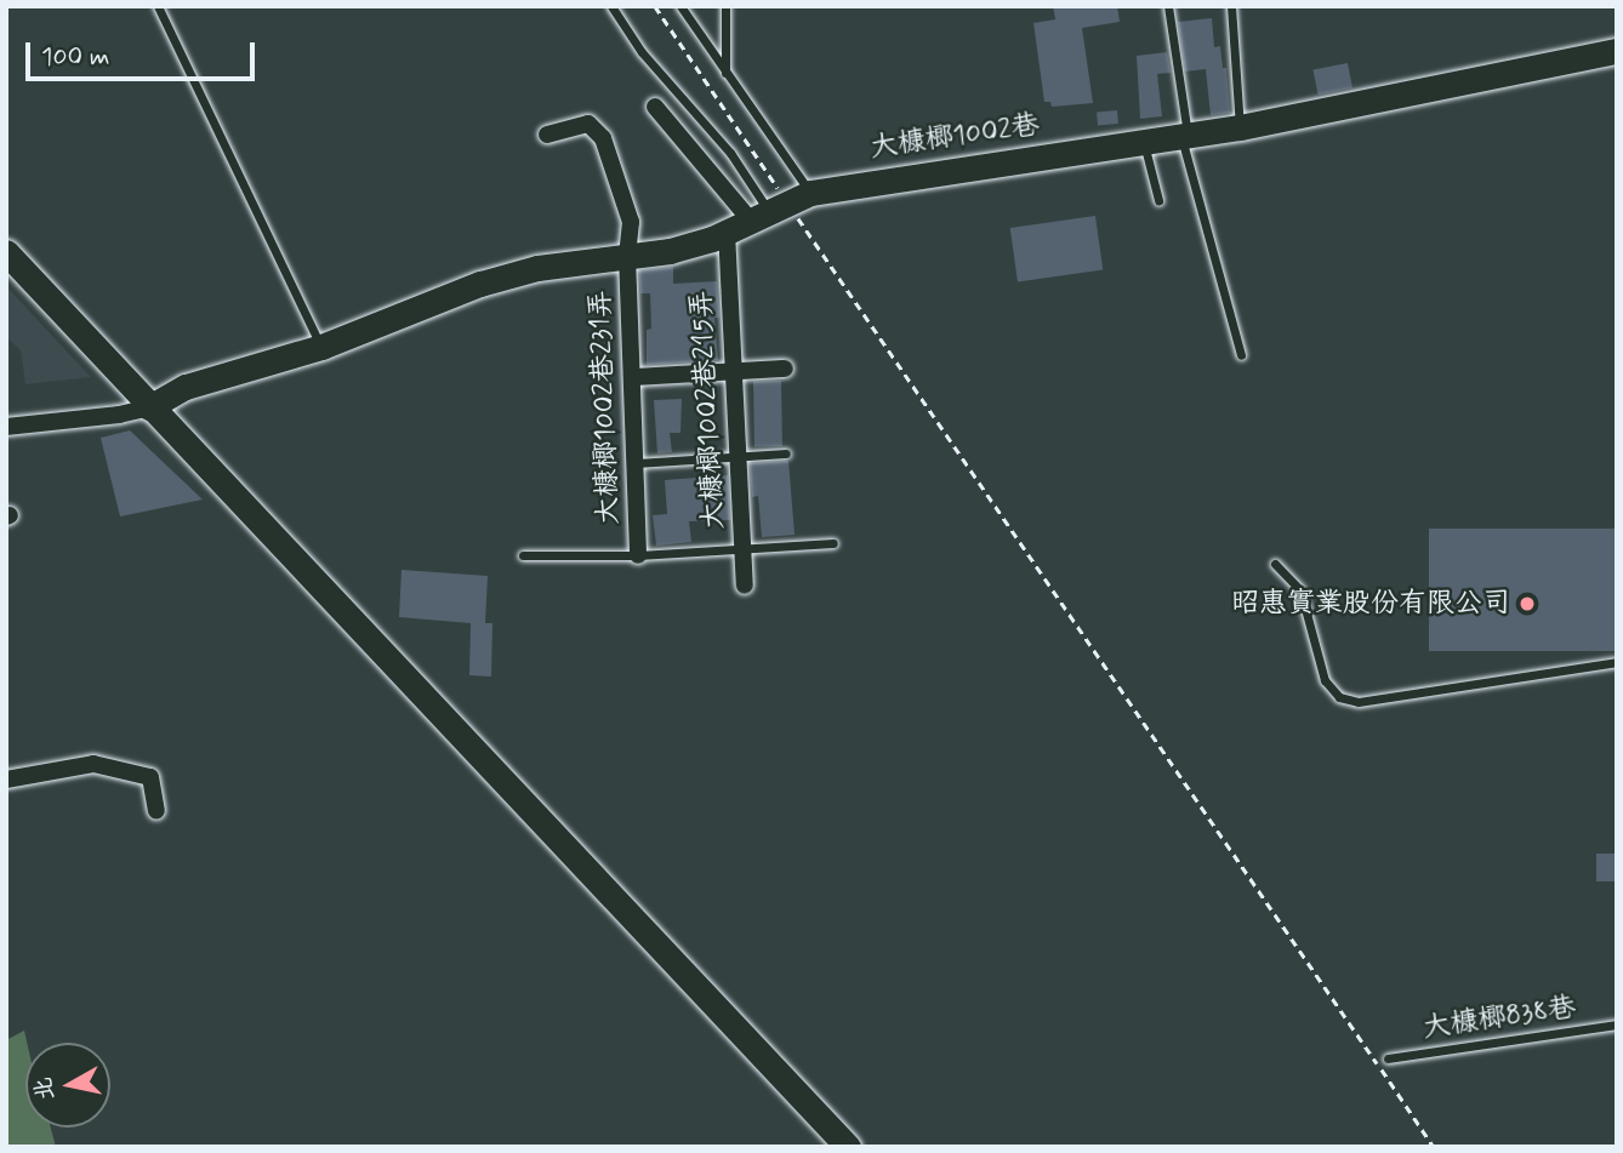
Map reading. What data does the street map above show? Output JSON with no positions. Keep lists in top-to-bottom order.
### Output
{
  "streets": {
    "street": ["大槺榔1002巷", "大槺榔1002巷231弄", "大槺榔1002巷215弄"],
    "lane": ["大槺榔838巷"]
  },
  "crossings": [
    ["大槺榔1002巷", "大槺榔1002巷231弄"],
    ["大槺榔1002巷", "大槺榔1002巷215弄"]
  ],
  "places": ["昭惠實業股份有限公司"],
  "scale_bar": "100 m",
  "north": "left"
}
